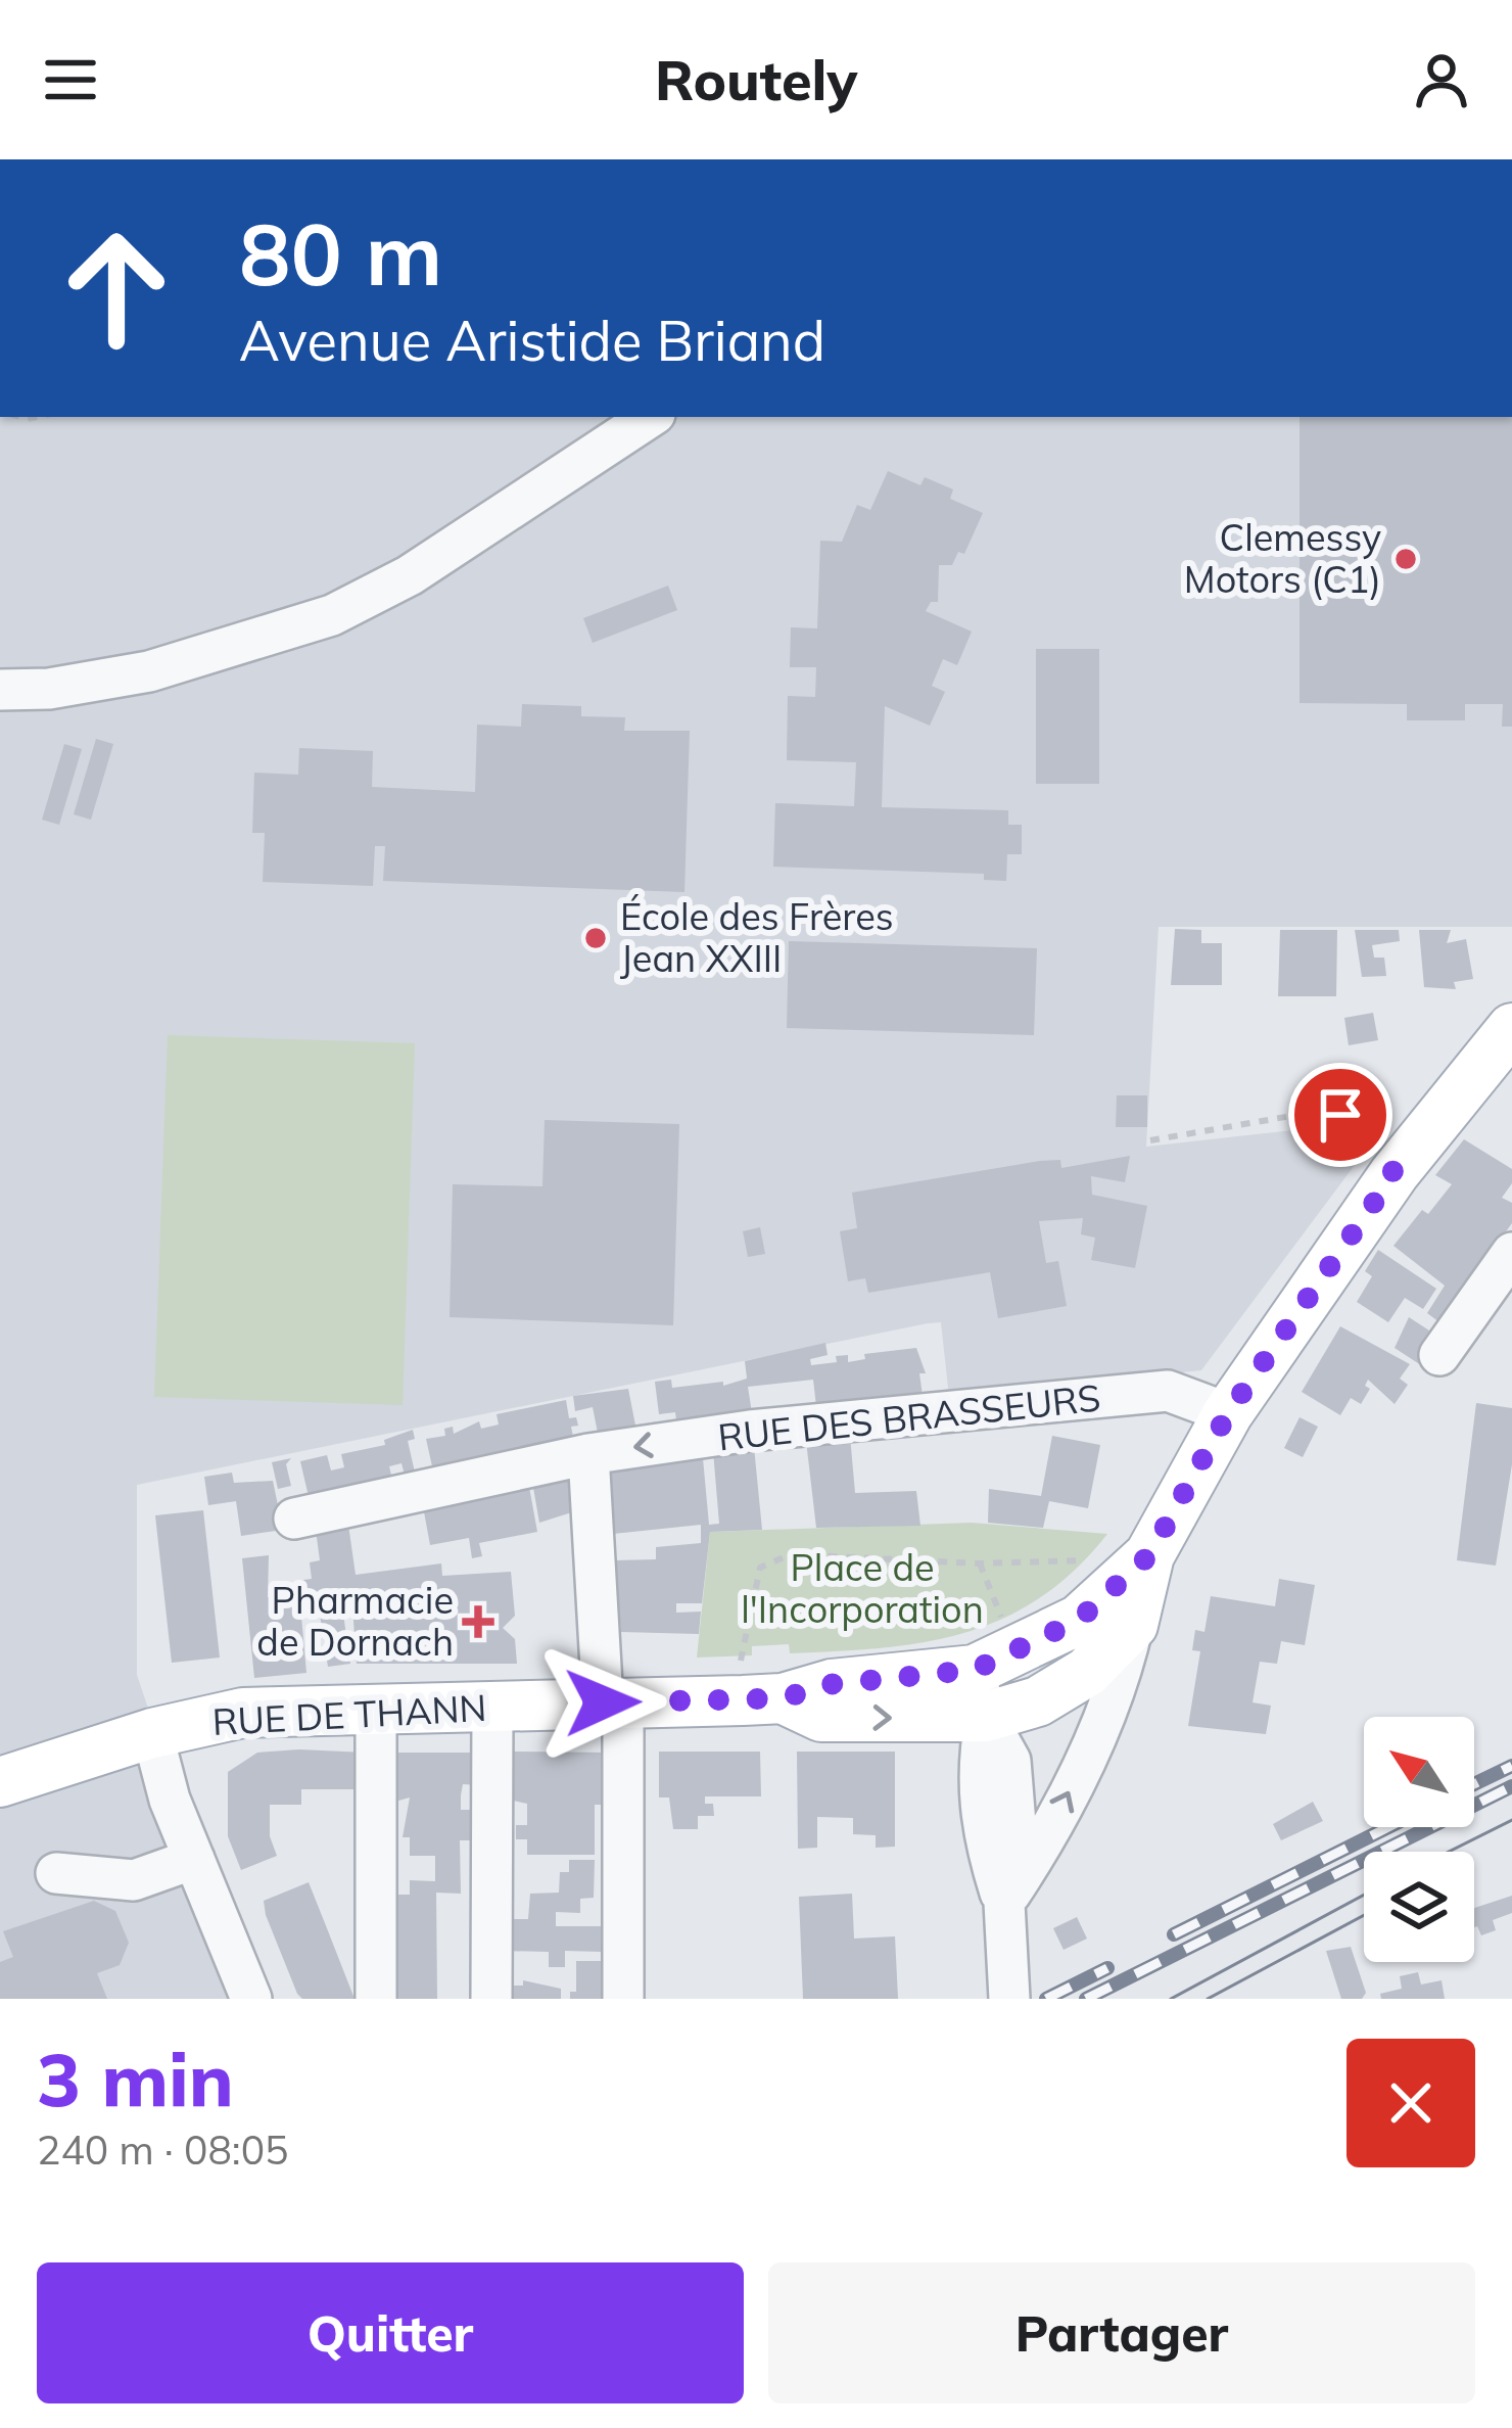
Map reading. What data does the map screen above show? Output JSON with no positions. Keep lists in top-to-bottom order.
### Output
{
  "streets": {
    "main road": ["RUE DE THANN"],
    "street": ["RUE DES BRASSEURS"]
  },
  "one_way": ["RUE DES BRASSEURS"],
  "parks": ["Place de l'Incorporation"],
  "places": {
    "other": ["Clemessy Motors (C1)", "École des Frères Jean XXIII"],
    "health": ["Pharmacie de Dornach"]
  },
  "north": "top left",
  "page": {
    "header": "Routely",
    "turn": ["80 m", "Avenue Aristide Briand"],
    "heading": ["3 min", "240 m · 08:05"],
    "buttons": ["Quitter", "Partager"]
  }
}
